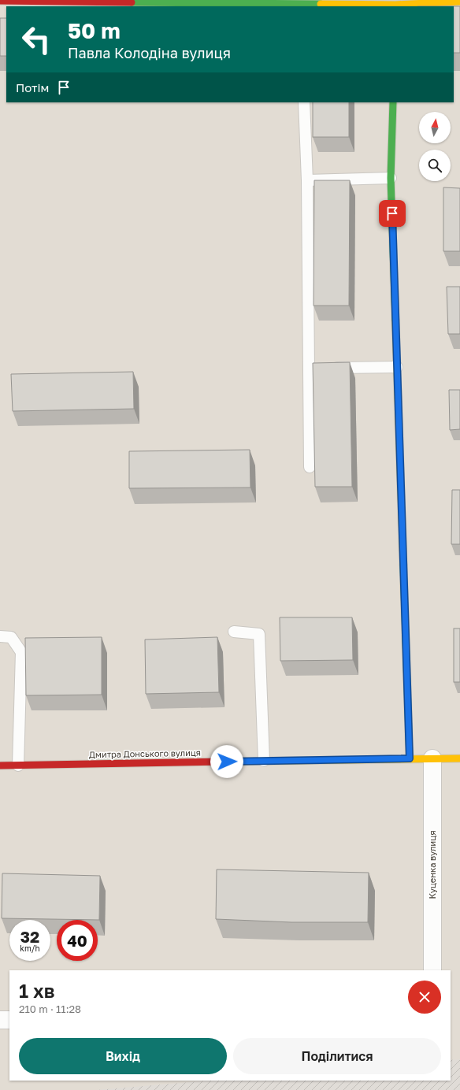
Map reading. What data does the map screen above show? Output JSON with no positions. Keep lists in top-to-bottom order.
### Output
{
  "streets": {
    "street": ["Дмитра Донського вулиця", "Куценка вулиця"]
  },
  "crossings": [
    ["Дмитра Донського вулиця", "Куценка вулиця"]
  ],
  "north": "top",
  "page": {
    "turn": ["50 m", "Павла Колодіна вулиця"],
    "then": "Потім",
    "speed": "32 km/h",
    "limit": "40",
    "heading": ["1 хв", "210 m · 11:28"],
    "buttons": ["Вихід", "Поділитися"]
  }
}
